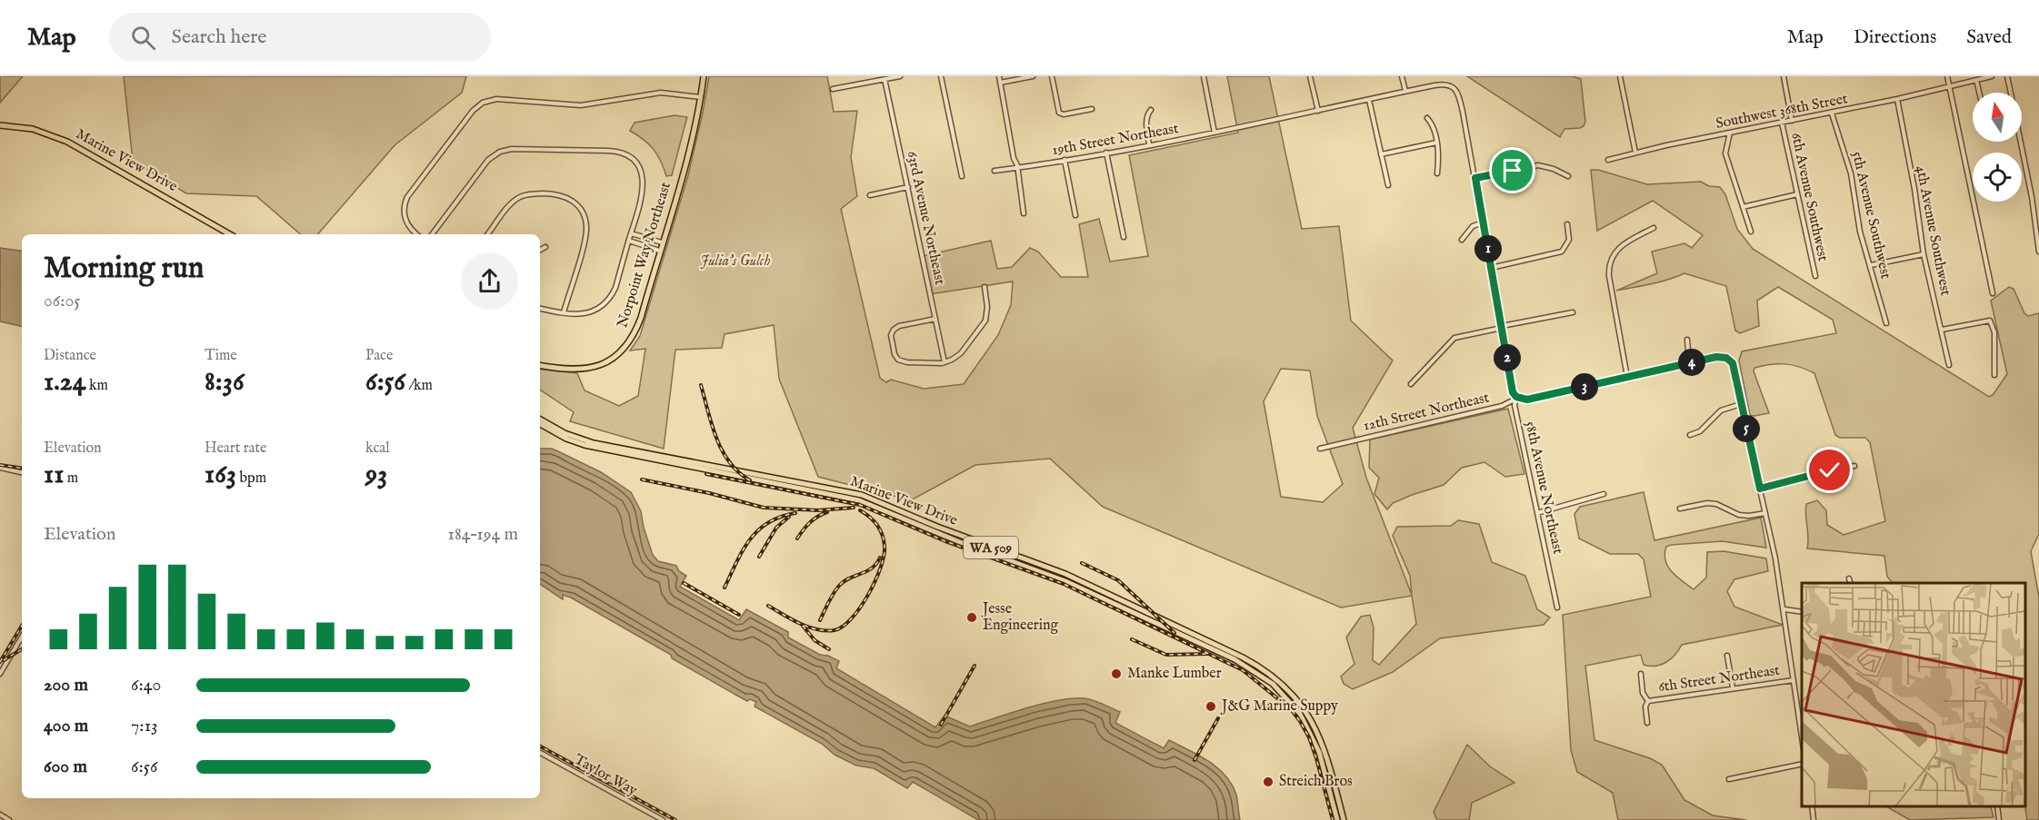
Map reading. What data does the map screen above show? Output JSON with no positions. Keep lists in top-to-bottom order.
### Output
{
  "streets": {
    "main road": ["Marine View Drive", "Norpoint Way Northeast", "WA 509"],
    "street": [
      "Southwest 368th Street",
      "19th Street Northeast",
      "6th Avenue Southwest",
      "5th Avenue Southwest",
      "63rd Avenue Northeast",
      "4th Avenue Southwest",
      "12th Street Northeast",
      "58th Avenue Northeast",
      "6th Street Northeast",
      "Taylor Way"
    ]
  },
  "crossings": [
    ["Southwest 368th Street", "6th Avenue Southwest"],
    ["Southwest 368th Street", "5th Avenue Southwest"],
    ["Southwest 368th Street", "4th Avenue Southwest"],
    ["19th Street Northeast", "58th Avenue Northeast"],
    ["12th Street Northeast", "58th Avenue Northeast"]
  ],
  "parks": ["Julia's Gulch"],
  "places": [
    "Jesse Engineering",
    "Manke Lumber",
    "J&G Marine Suppy",
    "Streich Bros"
  ],
  "north": "top",
  "page": {
    "header": "Map",
    "search": "Search here",
    "nav": ["Map", "Directions", "Saved"],
    "heading": ["Morning run", "06:05"],
    "pins": [
      "1",
      "2",
      "4",
      "3",
      "5"
    ],
    "stats": [
      ["Distance", "1.24 km"],
      ["Time", "8:36"],
      ["Pace", "6:56 /km"],
      ["Elevation", "11 m"],
      ["Heart rate", "163 bpm"],
      ["kcal", "93"]
    ],
    "chart": ["Elevation", "184–194 m"],
    "list": [
      {
        "name": "200 m",
        "note": "6:40"
      },
      {
        "name": "400 m",
        "note": "7:13"
      },
      {
        "name": "600 m",
        "note": "6:56"
      }
    ]
  }
}
